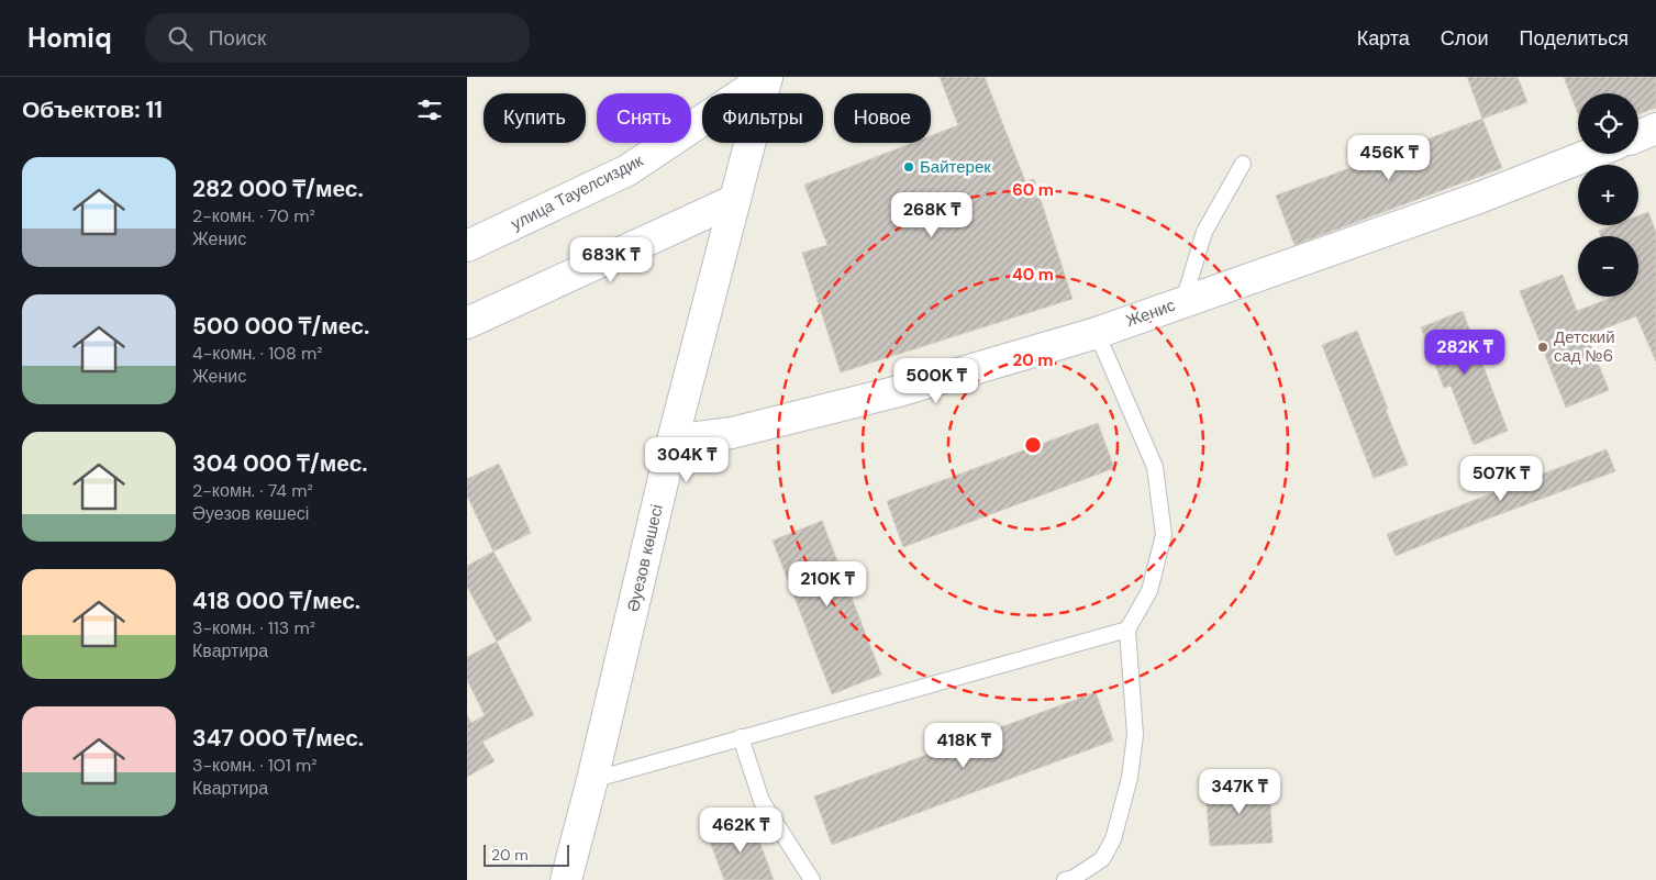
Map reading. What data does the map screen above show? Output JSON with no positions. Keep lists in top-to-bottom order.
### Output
{
  "streets": {
    "street": ["улица Тауелсиздик", "Женис", "Әуезов көшесі"]
  },
  "crossings": [
    ["улица Тауелсиздик", "Әуезов көшесі"],
    ["Женис", "Әуезов көшесі"]
  ],
  "places": ["Байтерек", "Детский сад №6"],
  "scale_bar": "20 m",
  "page": {
    "header": "Homiq",
    "search": "Поиск",
    "nav": ["Карта", "Слои", "Поделиться"],
    "heading": "Объектов: 11",
    "map_buttons": ["+", "−"],
    "chip": [
      "Купить",
      "Снять",
      "Фильтры",
      "Новое"
    ],
    "price": [
      "456K ₸",
      "268K ₸",
      "683K ₸",
      "282K ₸",
      "500K ₸",
      "304K ₸",
      "507K ₸",
      "210K ₸",
      "418K ₸",
      "347K ₸",
      "462K ₸"
    ],
    "list": [
      {
        "name": "282 000 ₸/мес.",
        "note": "2-комн. · 70 m² · Женис"
      },
      {
        "name": "500 000 ₸/мес.",
        "note": "4-комн. · 108 m² · Женис"
      },
      {
        "name": "304 000 ₸/мес.",
        "note": "2-комн. · 74 m² · Әуезов көшесі"
      },
      {
        "name": "418 000 ₸/мес.",
        "note": "3-комн. · 113 m² · Квартира"
      },
      {
        "name": "347 000 ₸/мес.",
        "note": "3-комн. · 101 m² · Квартира"
      }
    ],
    "scale": "20 m"
  },
  "rings": ["60 m", "40 m", "20 m"]
}
